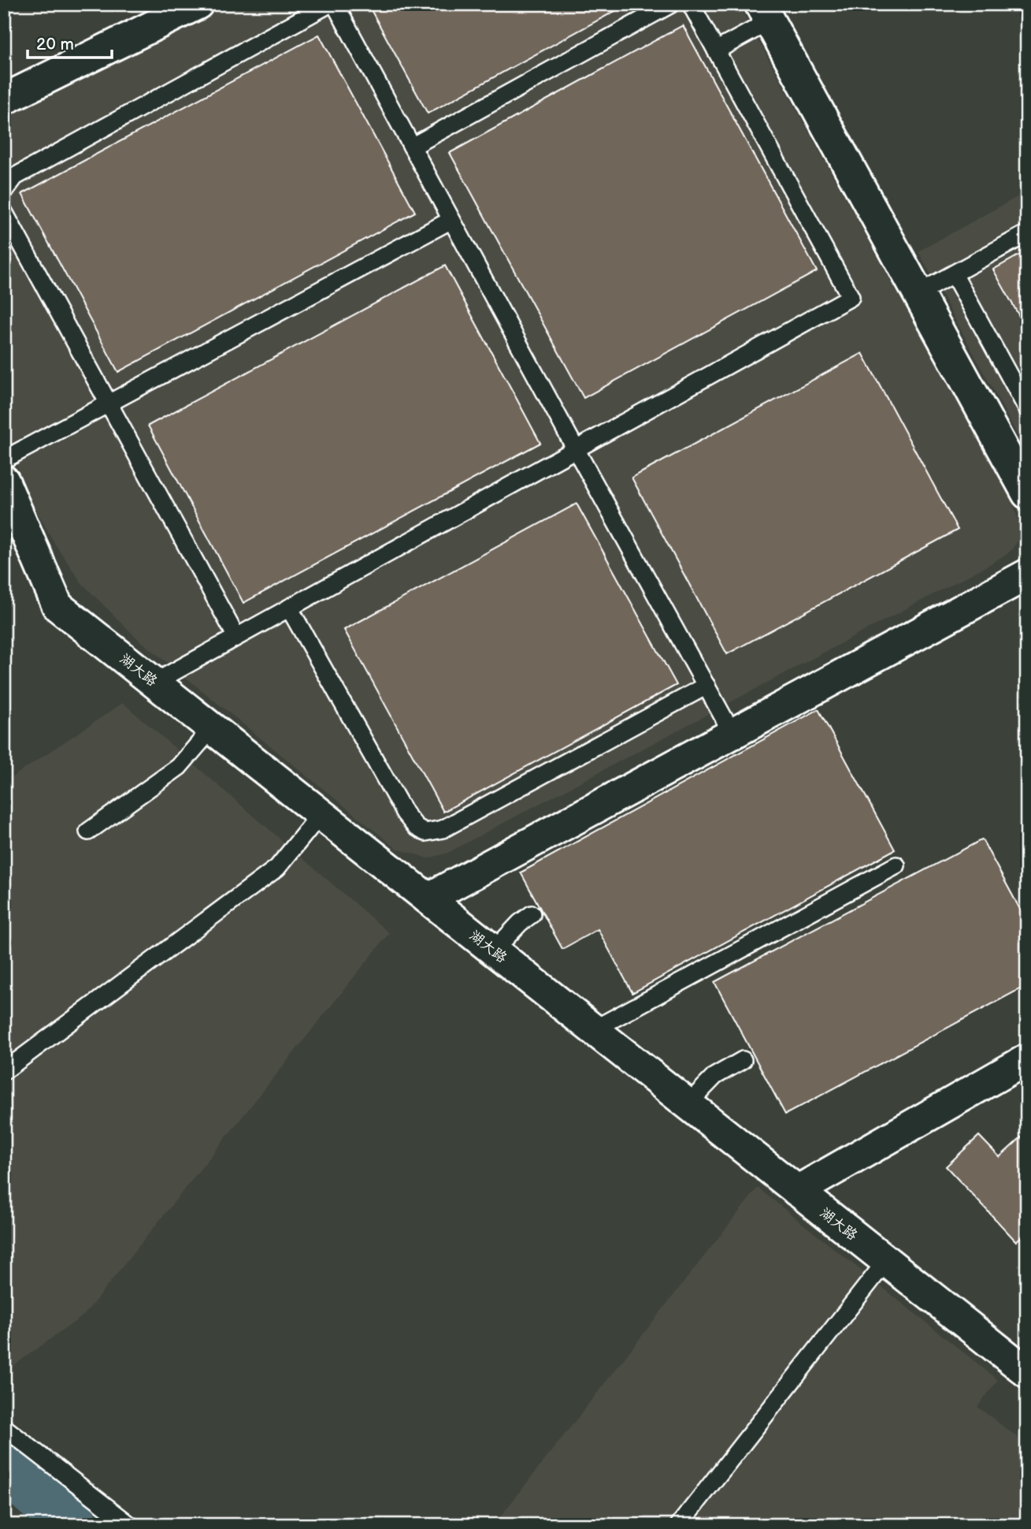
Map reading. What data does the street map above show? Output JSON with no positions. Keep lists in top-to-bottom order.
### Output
{
  "streets": {
    "street": ["湖大路"]
  },
  "scale_bar": "20 m"
}
